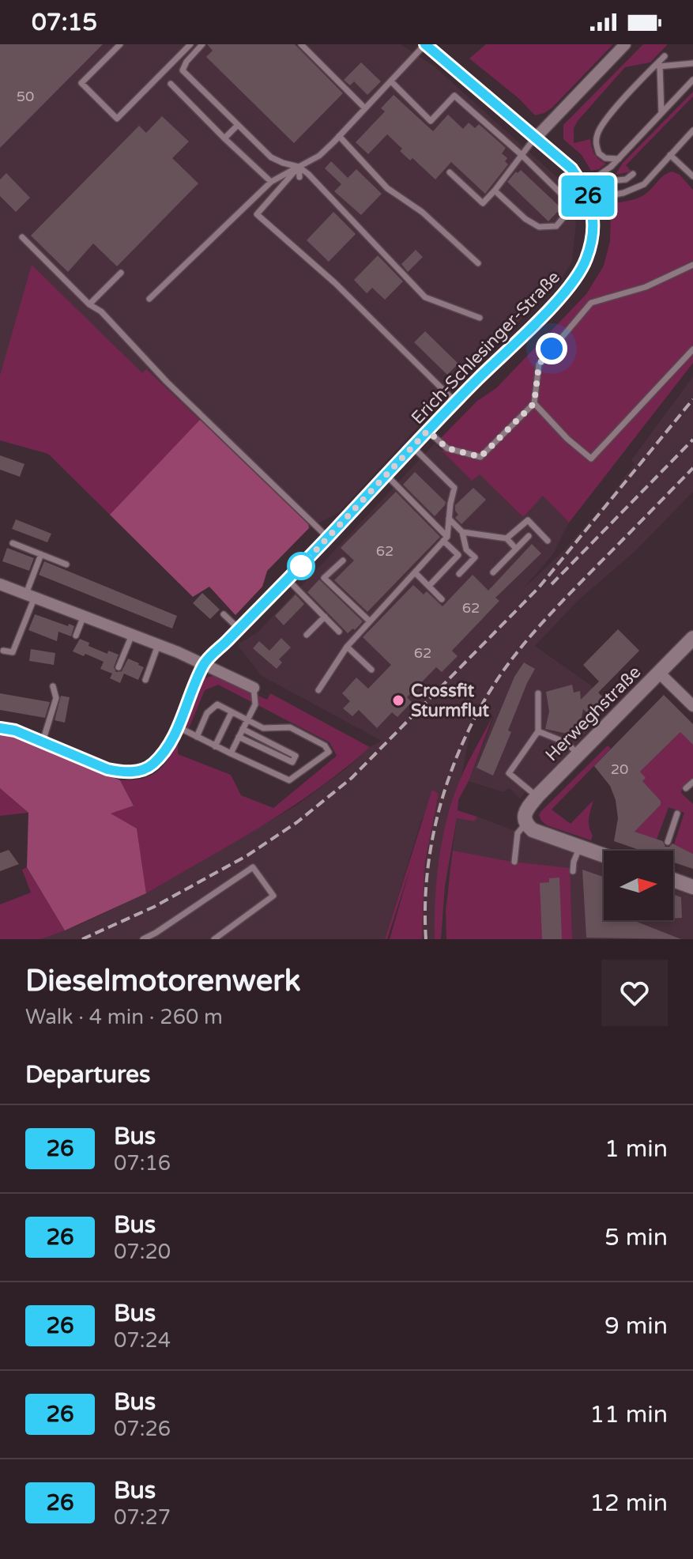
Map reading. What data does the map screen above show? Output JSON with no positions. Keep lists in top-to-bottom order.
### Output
{
  "streets": {
    "street": ["Erich-Schlesinger-Straße", "Herweghstraße"]
  },
  "places": ["Crossfit Sturmflut"],
  "lines": ["bus line 26"],
  "house_numbers": [
    "50",
    "62",
    "62",
    "62",
    "20"
  ],
  "north": "right",
  "page": {
    "status": "07:15",
    "on_map": "26",
    "heading": [
      ["Dieselmotorenwerk", "Walk · 4 min · 260 m"],
      "Departures"
    ],
    "list": [
      {
        "mark": "26",
        "name": "Bus",
        "note": "07:16",
        "value": "1 min"
      },
      {
        "mark": "26",
        "name": "Bus",
        "note": "07:20",
        "value": "5 min"
      },
      {
        "mark": "26",
        "name": "Bus",
        "note": "07:24",
        "value": "9 min"
      },
      {
        "mark": "26",
        "name": "Bus",
        "note": "07:26",
        "value": "11 min"
      },
      {
        "mark": "26",
        "name": "Bus",
        "note": "07:27",
        "value": "12 min"
      }
    ]
  }
}
